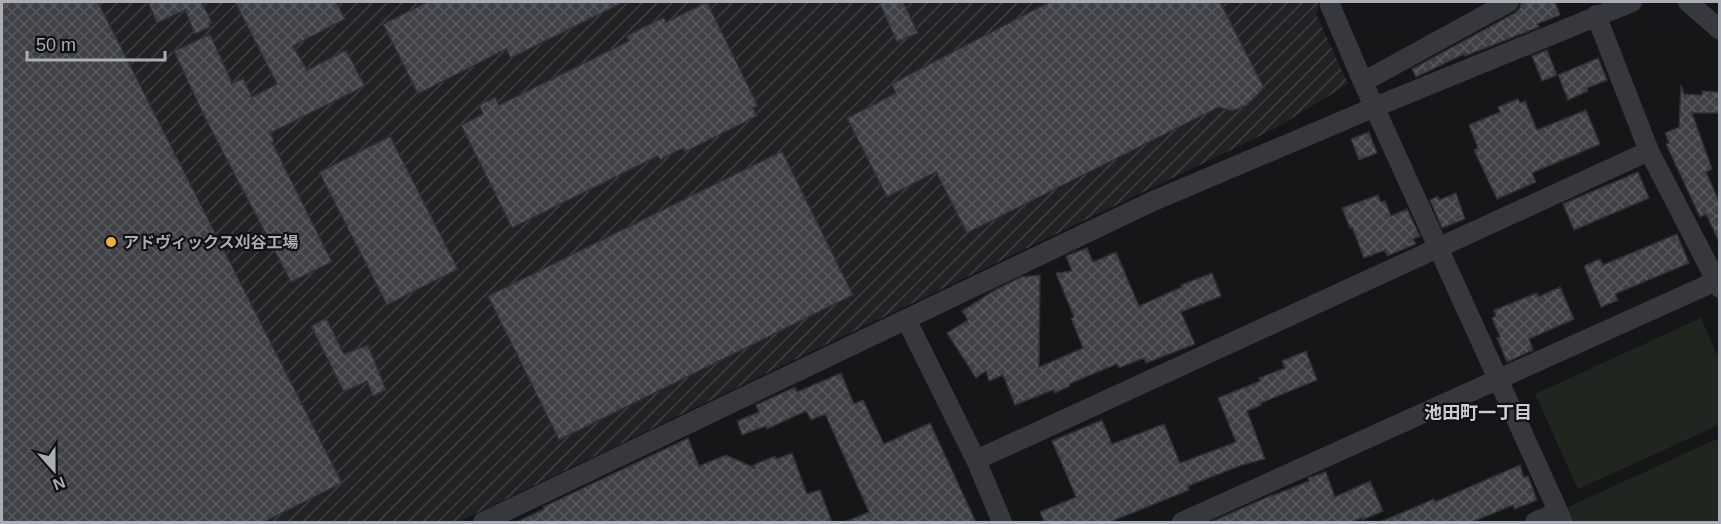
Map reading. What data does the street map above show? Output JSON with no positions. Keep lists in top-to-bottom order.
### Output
{
  "districts": ["池田町一丁目"],
  "places": ["アドヴィックス刈谷工場"],
  "scale_bar": "50 m",
  "north": "bottom"
}
